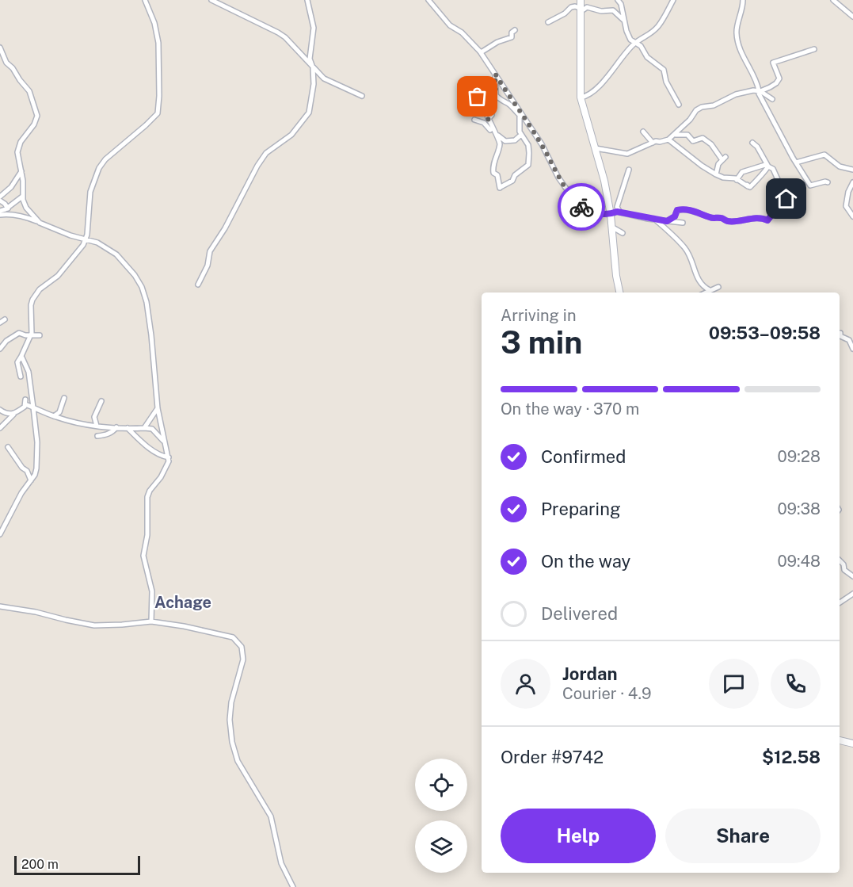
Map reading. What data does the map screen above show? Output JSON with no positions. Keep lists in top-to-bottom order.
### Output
{
  "districts": ["Achage"],
  "scale_bar": "200 m",
  "page": {
    "heading": ["3 min", "Arriving in", "09:53–09:58"],
    "panel": [
      "Jordan",
      "Courier · 4.9",
      "Order #9742",
      "$12.58"
    ],
    "bar": "On the way · 370 m",
    "list": [
      ["Confirmed", "09:28"],
      ["Preparing", "09:38"],
      ["On the way", "09:48"],
      "Delivered"
    ],
    "buttons": ["Help", "Share"],
    "scale": "200 m"
  }
}
